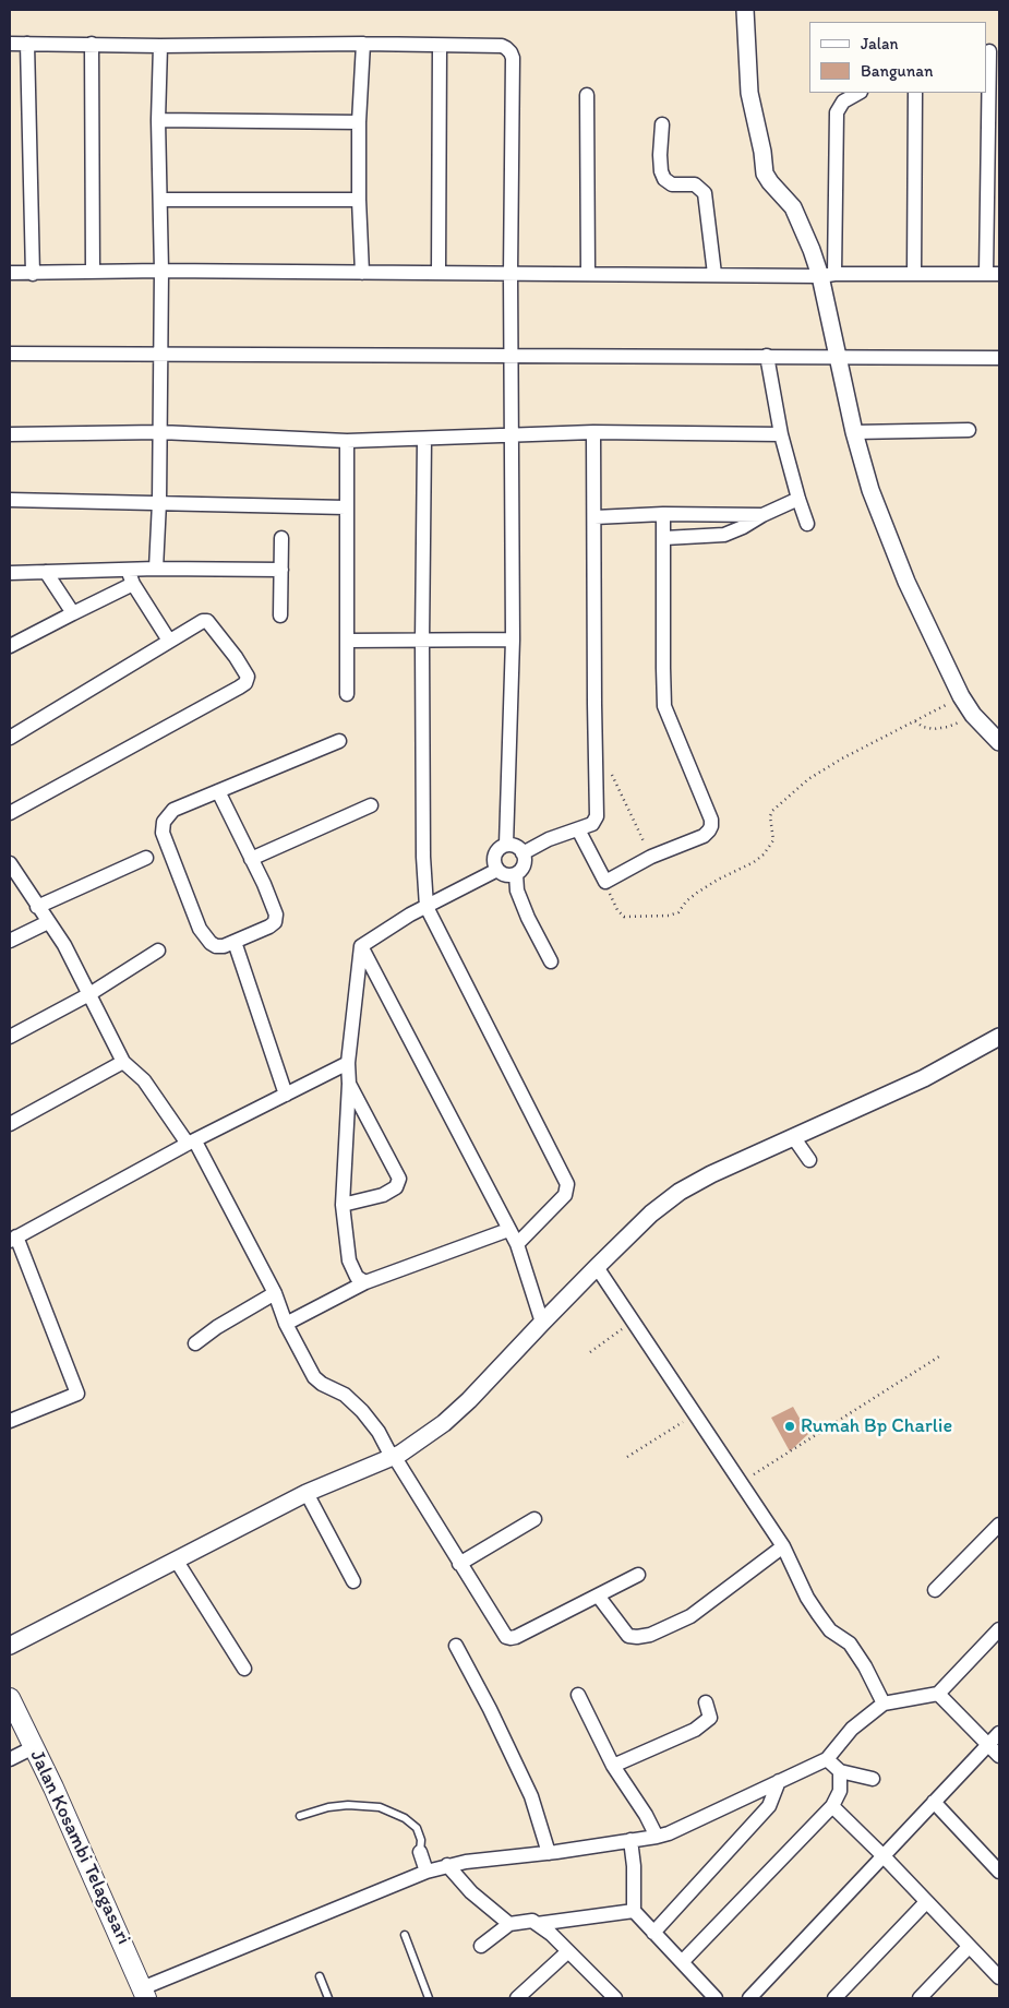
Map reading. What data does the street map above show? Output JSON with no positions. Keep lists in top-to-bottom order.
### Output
{
  "streets": {
    "main road": ["Jalan Kosambi Telagasari"]
  },
  "places": ["Rumah Bp Charlie"],
  "legend": ["Jalan", "Bangunan"]
}
